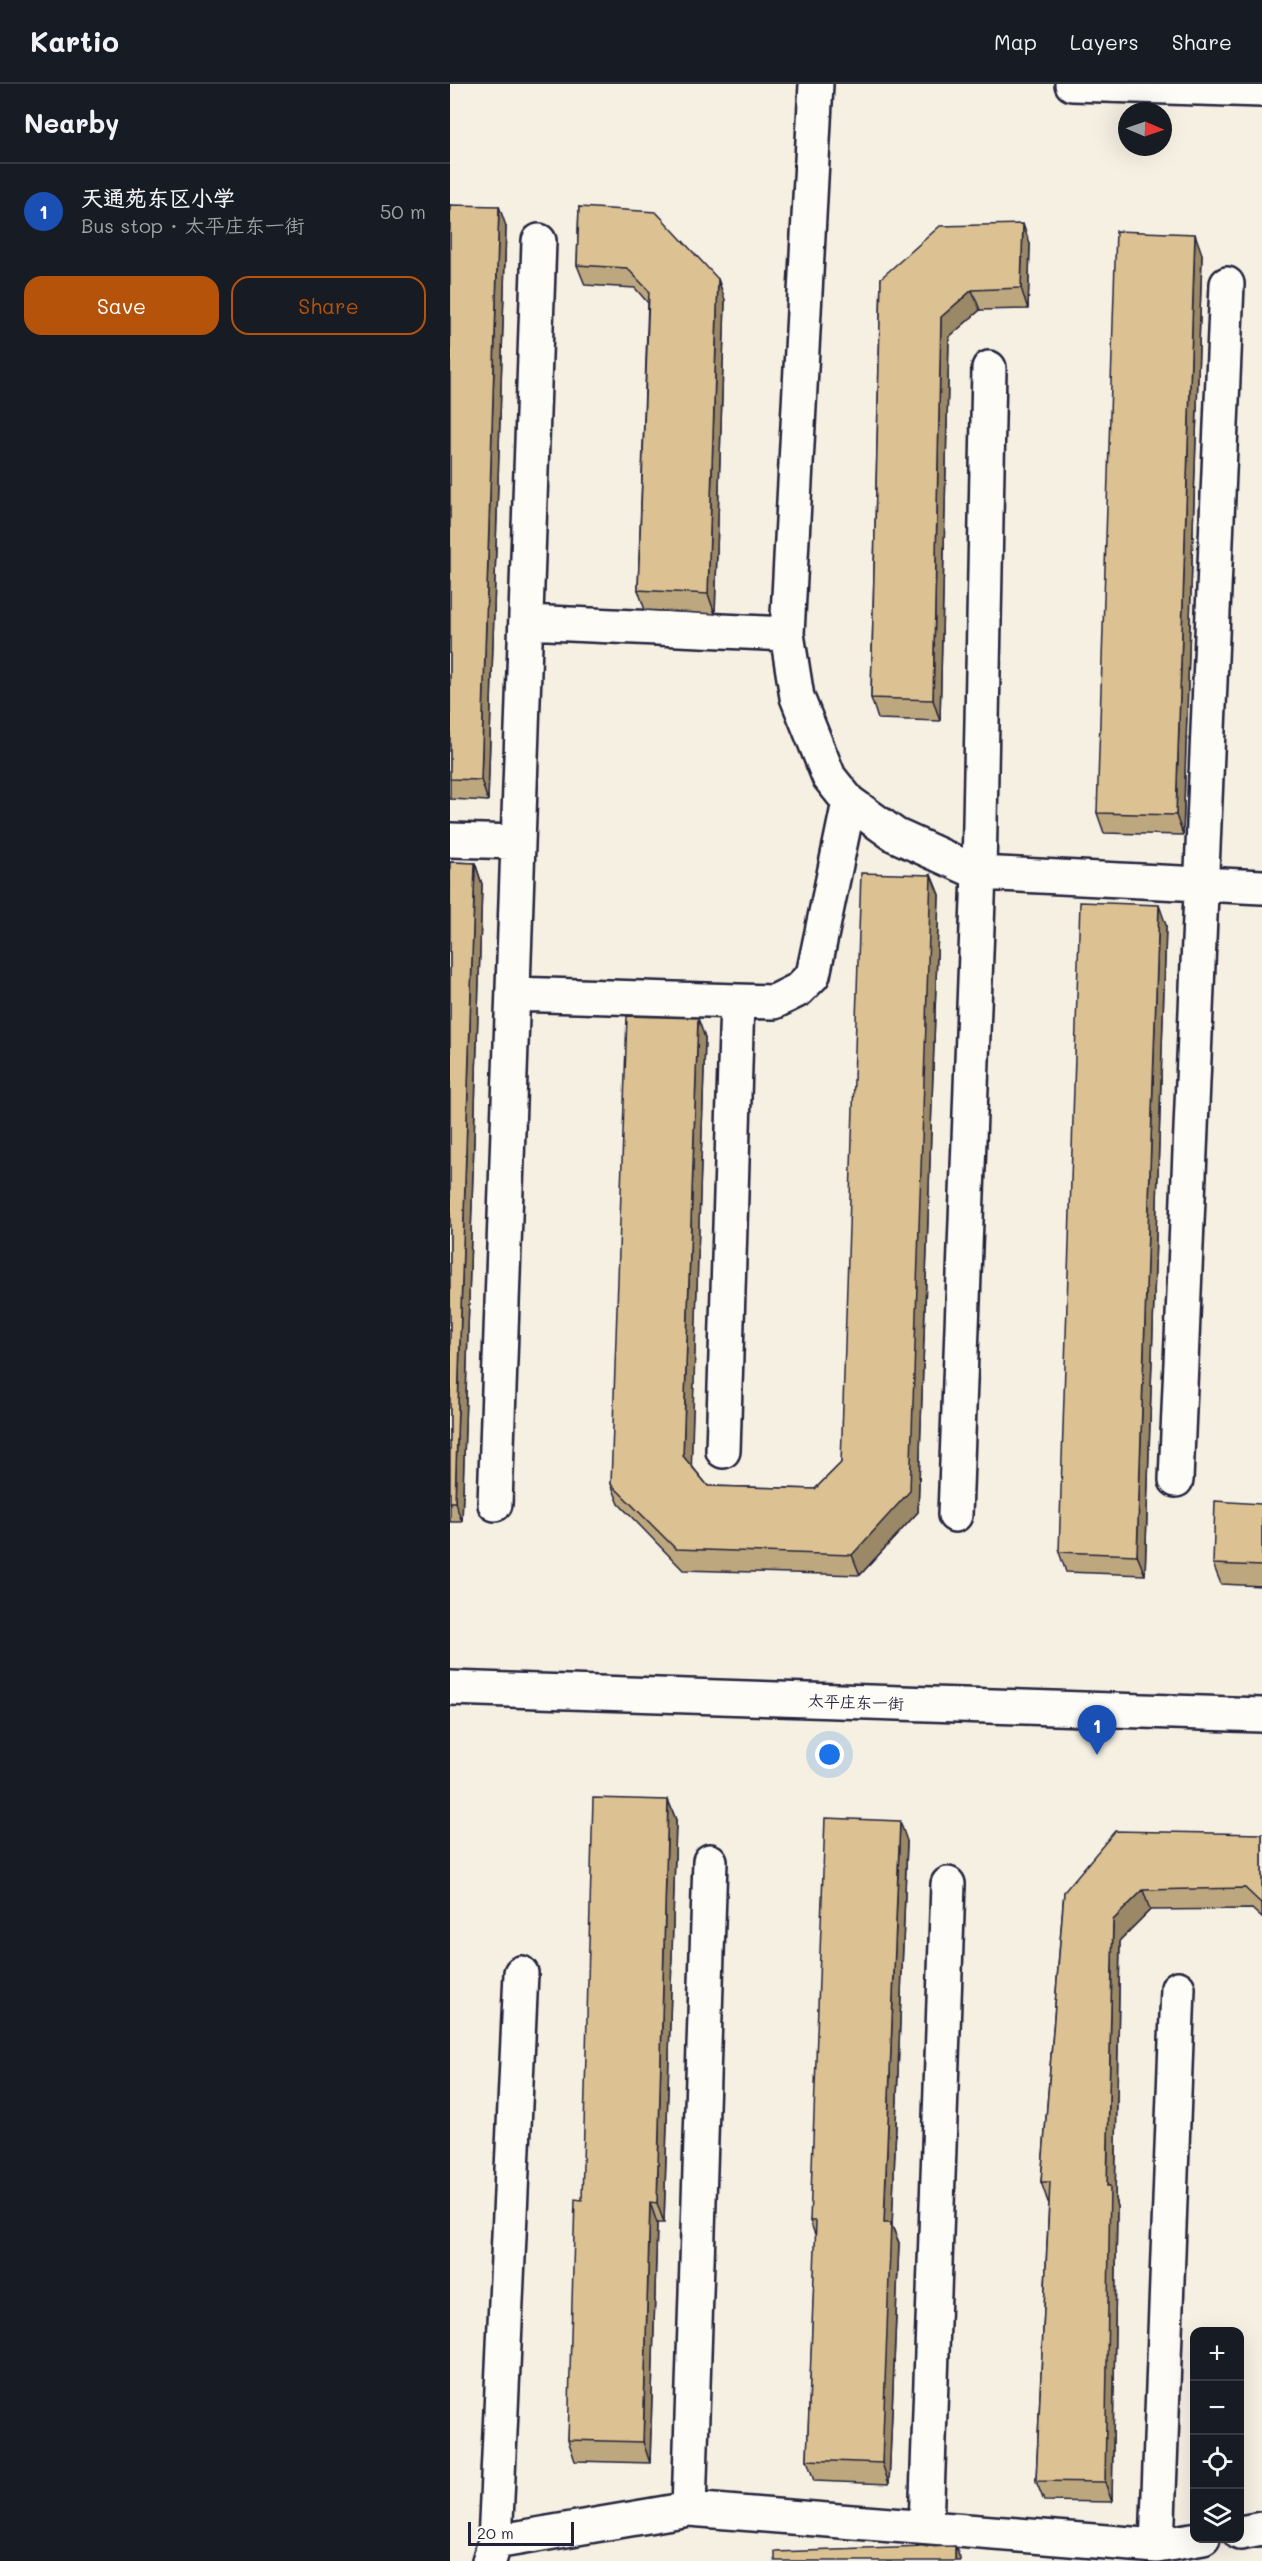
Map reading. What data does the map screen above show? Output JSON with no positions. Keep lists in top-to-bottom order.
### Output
{
  "streets": {
    "street": ["太平庄东一街"]
  },
  "scale_bar": "20 m",
  "north": "right",
  "page": {
    "header": "Kartio",
    "nav": ["Map", "Layers", "Share"],
    "heading": "Nearby",
    "list": [
      {
        "mark": "1",
        "name": "天通苑东区小学",
        "note": "Bus stop · 太平庄东一街",
        "value": "50 m"
      }
    ],
    "buttons": ["Save", "Share"],
    "pins": "1",
    "map_buttons": ["+", "−"],
    "scale": "20 m"
  }
}
